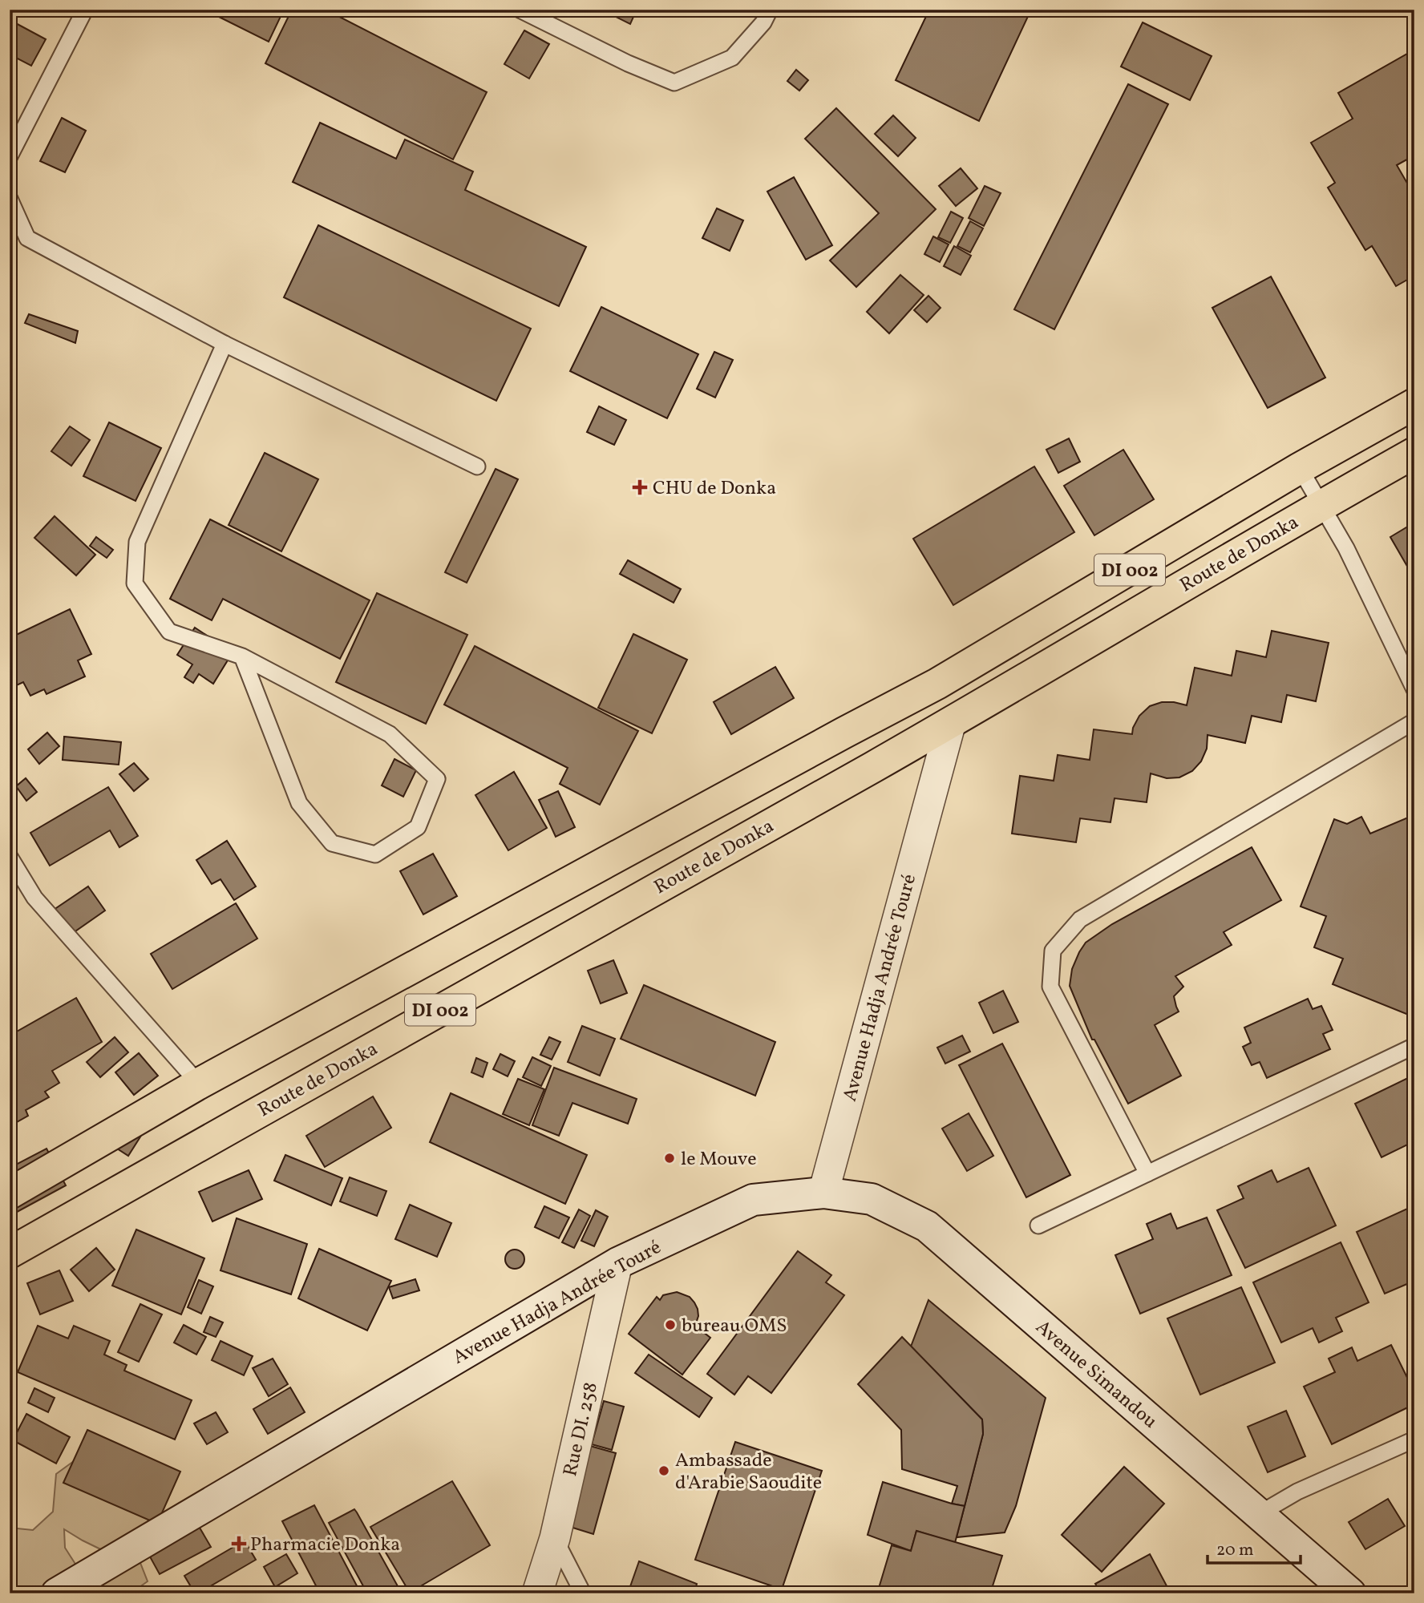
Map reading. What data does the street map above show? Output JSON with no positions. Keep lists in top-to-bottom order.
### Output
{
  "streets": {
    "main road": [
      "Route de Donka",
      "DI 002",
      "Avenue Hadja Andrée Touré",
      "Avenue Simandou"
    ],
    "street": ["Rue DI. 258"]
  },
  "crossings": [
    ["Route de Donka", "Avenue Hadja Andrée Touré"],
    ["Avenue Hadja Andrée Touré", "Avenue Simandou"],
    ["Avenue Hadja Andrée Touré", "Rue DI. 258"]
  ],
  "places": {
    "health": ["CHU de Donka", "Pharmacie Donka"],
    "other": ["le Mouve", "bureau OMS", "Ambassade d'Arabie Saoudite"]
  },
  "scale_bar": "20 m"
}
